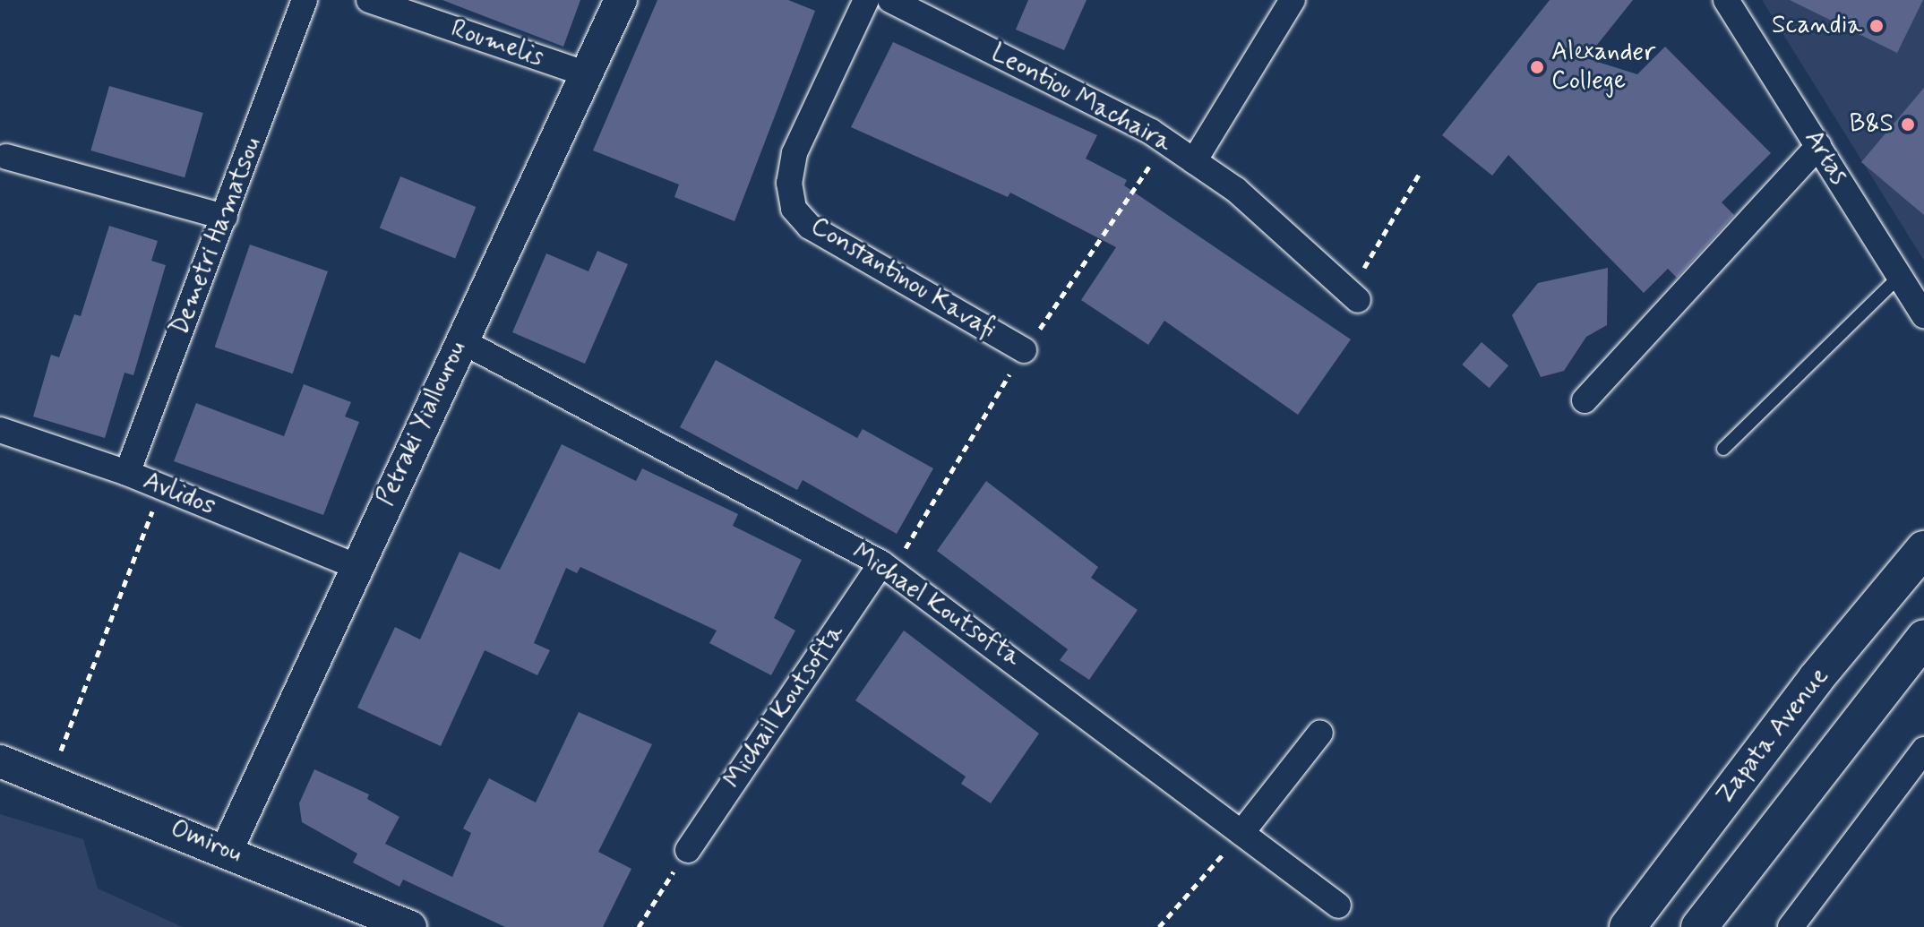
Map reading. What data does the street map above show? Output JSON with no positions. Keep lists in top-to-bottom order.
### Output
{
  "streets": {
    "main road": ["Zapata Avenue"],
    "street": [
      "Roumelis",
      "Leontiou Machaira",
      "Artas",
      "Demetri Hamatsou",
      "Constantinou Kavafi",
      "Petraki Yiallourou",
      "Avlidos",
      "Michael Koutsofta",
      "Michail Koutsofta",
      "Omirou"
    ]
  },
  "crossings": [
    ["Roumelis", "Petraki Yiallourou"],
    ["Demetri Hamatsou", "Avlidos"],
    ["Petraki Yiallourou", "Avlidos"],
    ["Petraki Yiallourou", "Michael Koutsofta"],
    ["Petraki Yiallourou", "Omirou"],
    ["Michael Koutsofta", "Michail Koutsofta"]
  ],
  "places": ["Scandia", "Alexander College", "B&S"]
}
